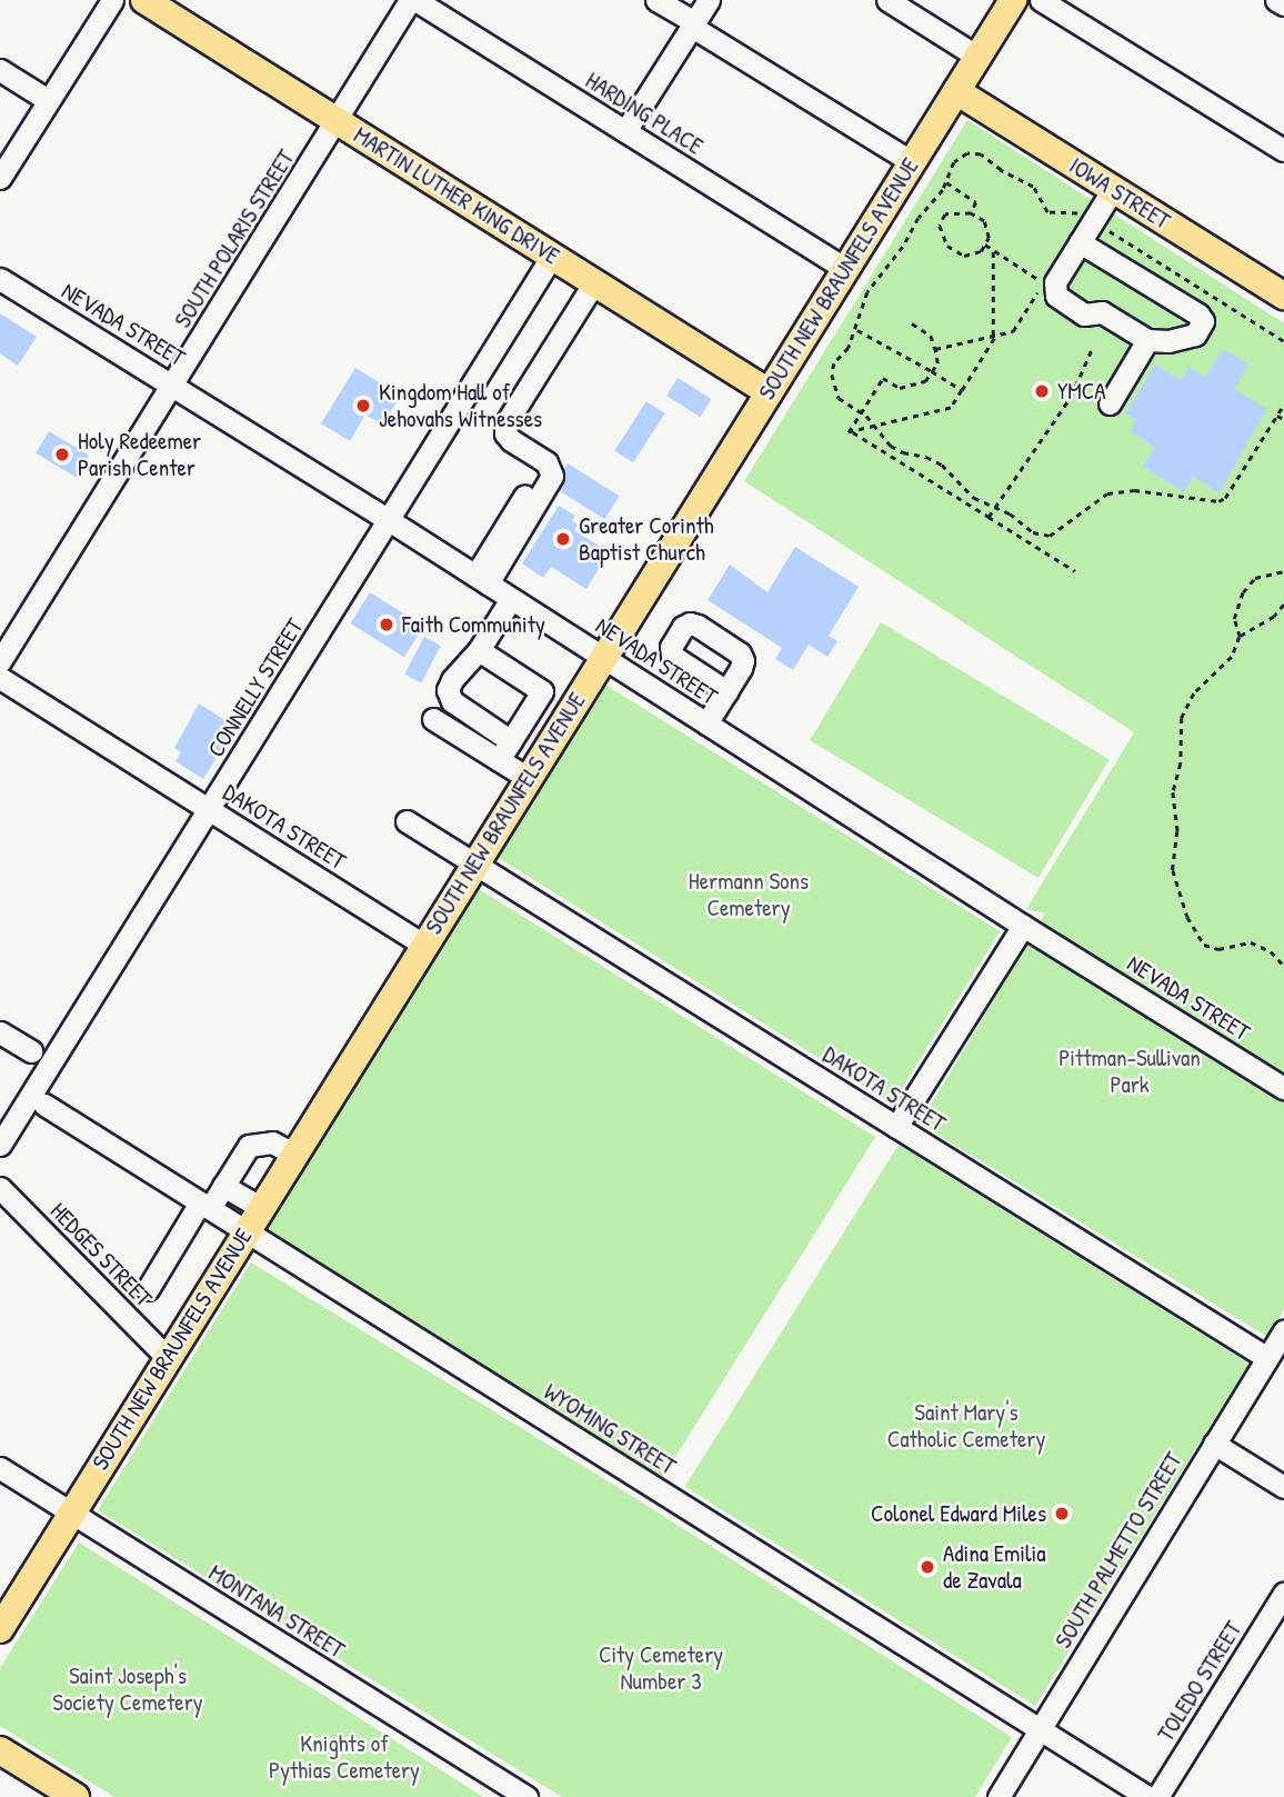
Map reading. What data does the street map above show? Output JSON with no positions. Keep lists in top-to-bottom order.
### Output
{
  "streets": {
    "main road": ["IOWA STREET", "MARTIN LUTHER KING DRIVE", "SOUTH NEW BRAUNFELS AVENUE"],
    "street": [
      "HARDING PLACE",
      "SOUTH POLARIS STREET",
      "NEVADA STREET",
      "CONNELLY STREET",
      "DAKOTA STREET",
      "HEDGES STREET",
      "WYOMING STREET",
      "SOUTH PALMETTO STREET",
      "MONTANA STREET",
      "TOLEDO STREET"
    ]
  },
  "crossings": [
    ["HARDING PLACE", "SOUTH POLARIS STREET"],
    ["HARDING PLACE", "SOUTH NEW BRAUNFELS AVENUE"],
    ["IOWA STREET", "SOUTH NEW BRAUNFELS AVENUE"],
    ["MARTIN LUTHER KING DRIVE", "SOUTH POLARIS STREET"],
    ["MARTIN LUTHER KING DRIVE", "SOUTH NEW BRAUNFELS AVENUE"],
    ["MARTIN LUTHER KING DRIVE", "CONNELLY STREET"],
    ["SOUTH POLARIS STREET", "NEVADA STREET"],
    ["SOUTH NEW BRAUNFELS AVENUE", "NEVADA STREET"],
    ["SOUTH NEW BRAUNFELS AVENUE", "DAKOTA STREET"],
    ["SOUTH NEW BRAUNFELS AVENUE", "HEDGES STREET"],
    ["SOUTH NEW BRAUNFELS AVENUE", "WYOMING STREET"],
    ["SOUTH NEW BRAUNFELS AVENUE", "MONTANA STREET"],
    ["NEVADA STREET", "CONNELLY STREET"],
    ["CONNELLY STREET", "DAKOTA STREET"],
    ["DAKOTA STREET", "SOUTH PALMETTO STREET"],
    ["WYOMING STREET", "SOUTH PALMETTO STREET"]
  ],
  "parks": [
    "Hermann Sons Cemetery",
    "Pittman-Sullivan Park",
    "Saint Mary's Catholic Cemetery",
    "City Cemetery Number 3",
    "Saint Joseph's Society Cemetery",
    "Knights of Pythias Cemetery"
  ],
  "places": [
    "YMCA",
    "Kingdom Hall of Jehovahs Witnesses",
    "Holy Redeemer Parish Center",
    "Greater Corinth Baptist Church",
    "Faith Community",
    "Colonel Edward Miles",
    "Adina Emilia de Zavala"
  ]
}
